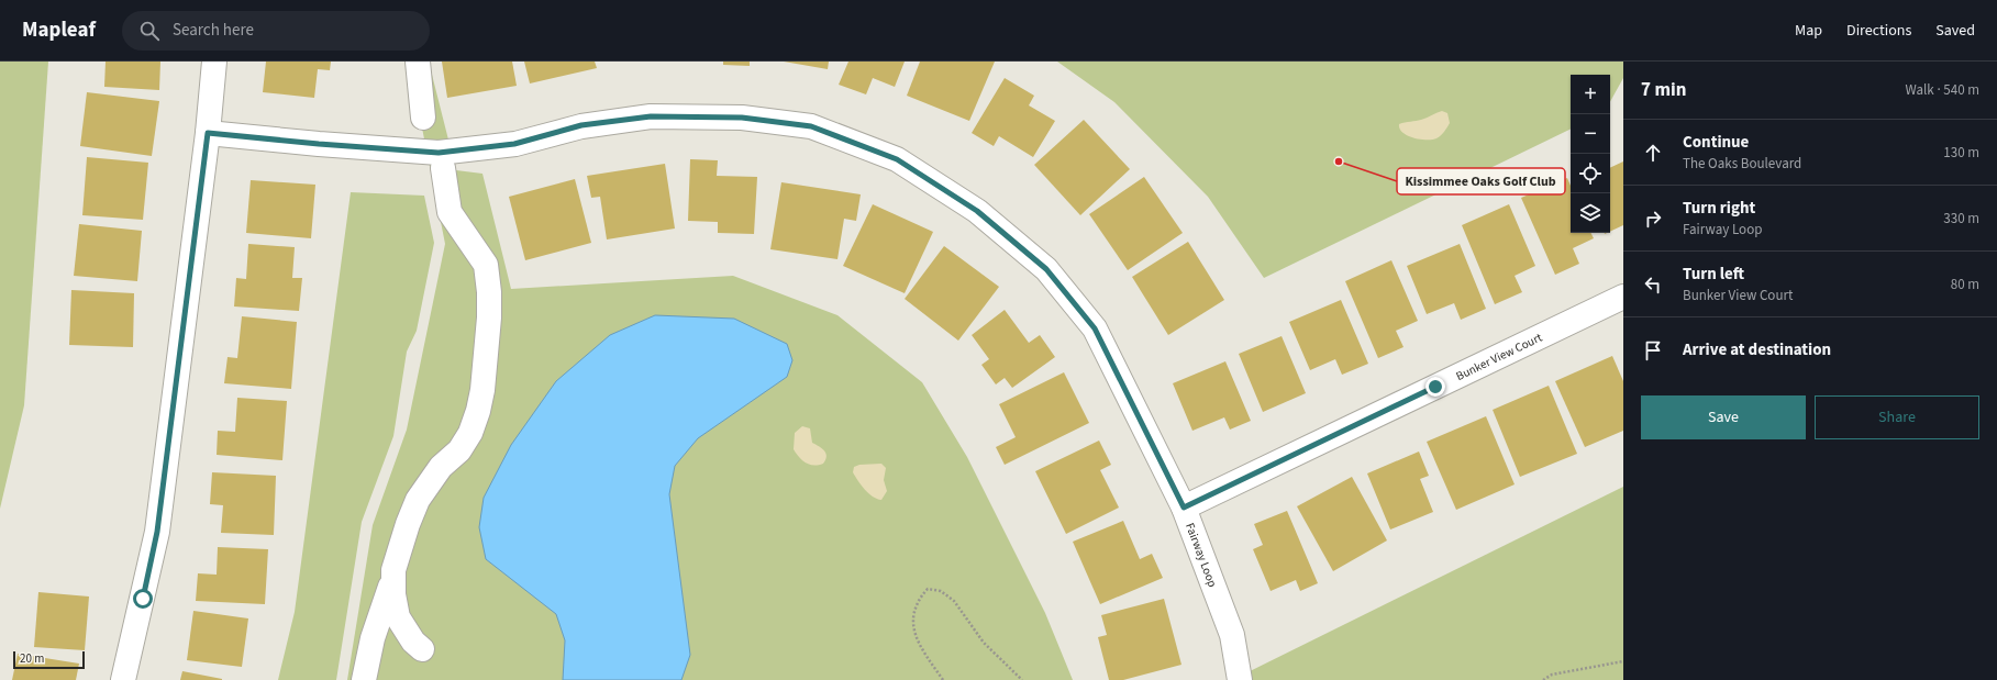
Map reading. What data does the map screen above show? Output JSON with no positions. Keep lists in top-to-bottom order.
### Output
{
  "streets": {
    "street": ["Bunker View Court", "Fairway Loop"]
  },
  "crossings": [
    ["Bunker View Court", "Fairway Loop"]
  ],
  "places": ["Kissimmee Oaks Golf Club"],
  "scale_bar": "20 m",
  "page": {
    "header": "Mapleaf",
    "search": "Search here",
    "nav": ["Map", "Directions", "Saved"],
    "heading": ["7 min", "Walk · 540 m"],
    "map_buttons": ["+", "−"],
    "list": [
      ["Continue", "The Oaks Boulevard", "130 m"],
      ["Turn right", "Fairway Loop", "330 m"],
      ["Turn left", "Bunker View Court", "80 m"],
      "Arrive at destination"
    ],
    "buttons": ["Save", "Share"],
    "scale": "20 m"
  }
}
